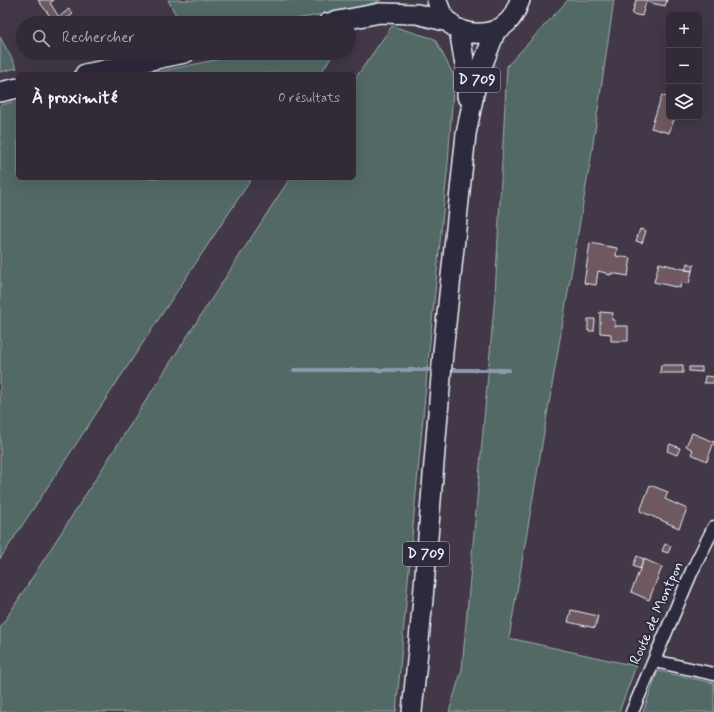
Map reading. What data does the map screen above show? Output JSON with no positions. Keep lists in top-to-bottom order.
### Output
{
  "streets": {
    "main road": ["D 709"],
    "street": ["Route de Montpon"]
  },
  "page": {
    "map_buttons": ["+", "−"],
    "search": "Rechercher",
    "heading": ["À proximité", "0 résultats"]
  }
}
